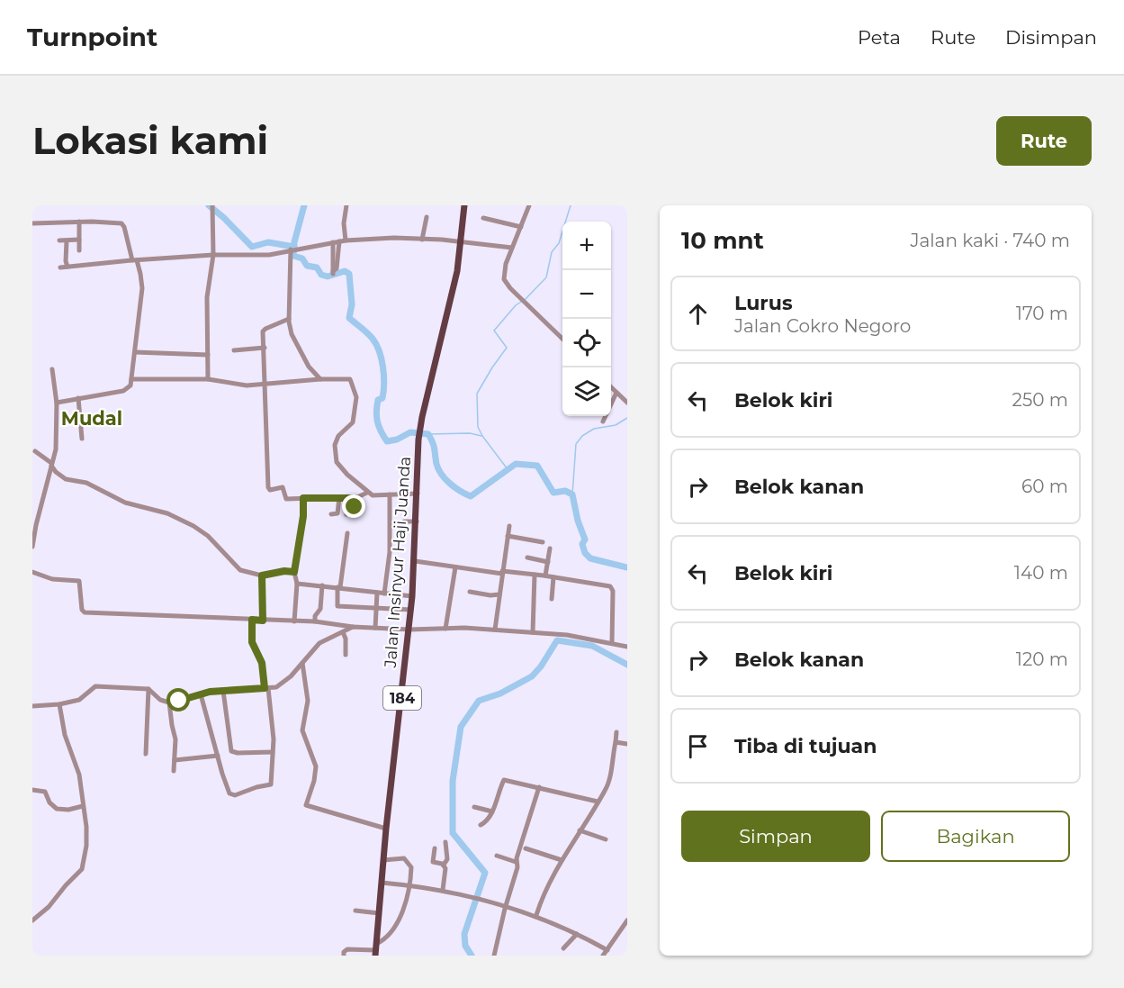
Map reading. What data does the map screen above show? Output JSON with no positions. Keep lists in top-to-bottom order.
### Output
{
  "streets": {
    "main road": ["Jalan Insinyur Haji Juanda", "184"]
  },
  "districts": ["Mudal"],
  "page": {
    "header": "Turnpoint",
    "nav": ["Peta", "Rute", "Disimpan"],
    "buttons": [
      "Rute",
      ["Simpan", "Bagikan"]
    ],
    "title": "Lokasi kami",
    "heading": ["10 mnt", "Jalan kaki · 740 m"],
    "map_buttons": ["+", "−"],
    "list": [
      ["Lurus", "Jalan Cokro Negoro", "170 m"],
      ["Belok kiri", "250 m"],
      ["Belok kanan", "60 m"],
      ["Belok kiri", "140 m"],
      ["Belok kanan", "120 m"],
      "Tiba di tujuan"
    ]
  }
}
